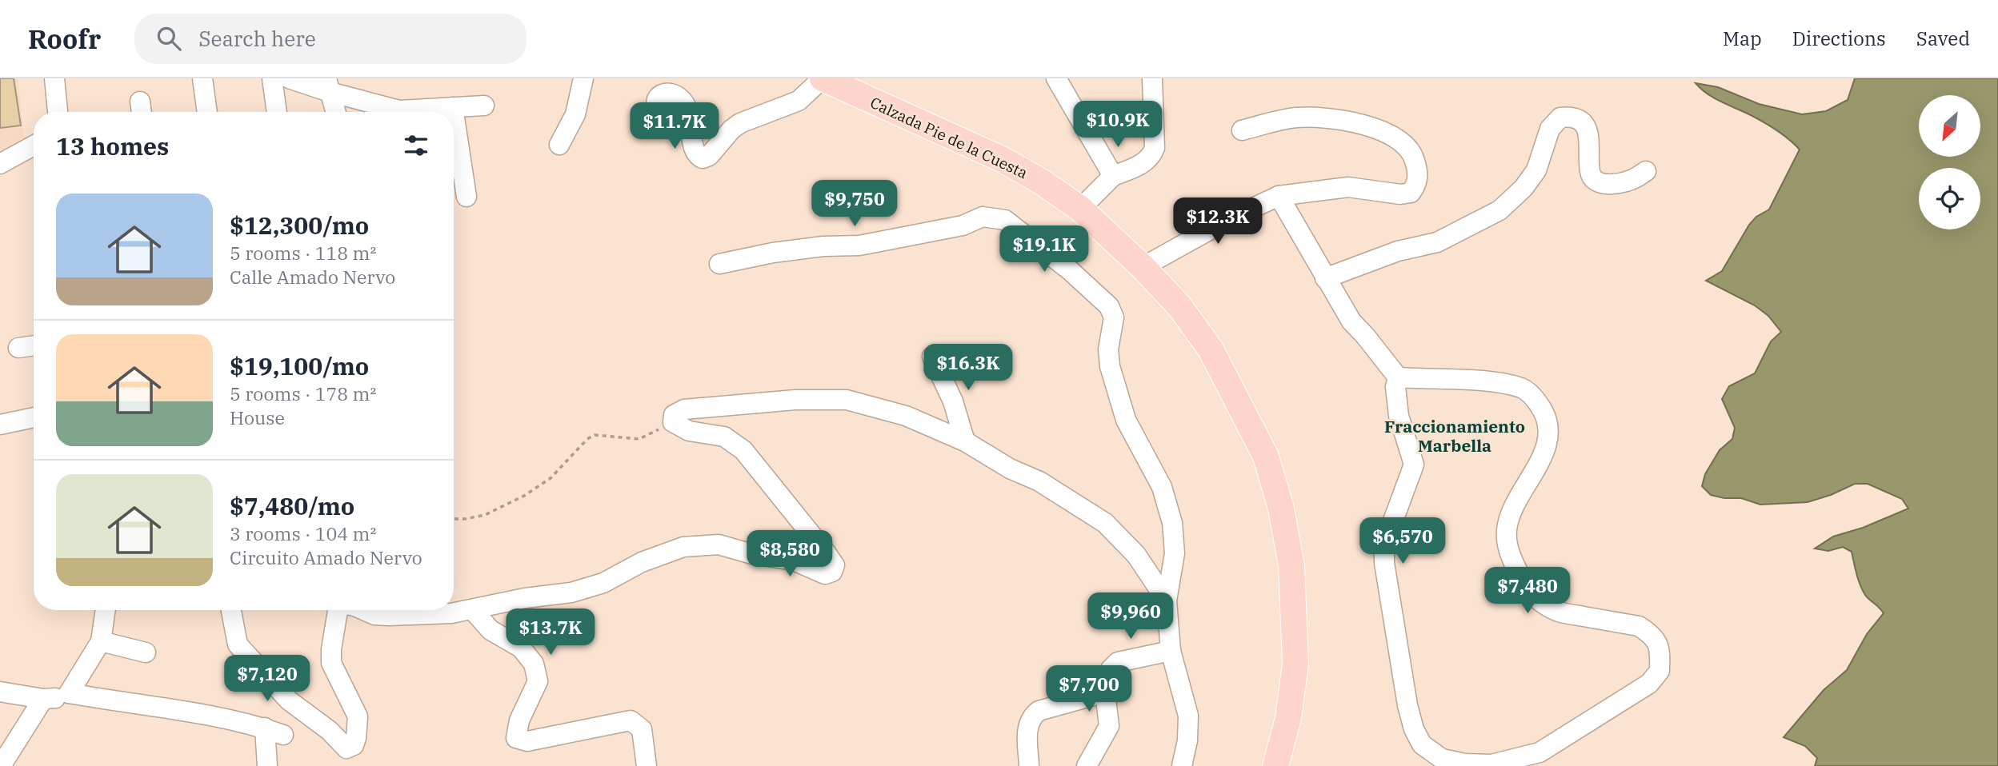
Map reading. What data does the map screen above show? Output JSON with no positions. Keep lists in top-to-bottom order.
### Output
{
  "streets": {
    "main road": ["Calzada Pie de la Cuesta"]
  },
  "districts": ["Fraccionamiento Marbella"],
  "north": "bottom left",
  "page": {
    "header": "Roofr",
    "search": "Search here",
    "nav": ["Map", "Directions", "Saved"],
    "price": [
      "$10.9K",
      "$11.7K",
      "$9,750",
      "$12.3K",
      "$19.1K",
      "$16.3K",
      "$6,570",
      "$8,580",
      "$7,480",
      "$9,960",
      "$13.7K",
      "$7,120",
      "$7,700"
    ],
    "heading": "13 homes",
    "list": [
      {
        "name": "$12,300/mo",
        "note": "5 rooms · 118 m² · Calle Amado Nervo"
      },
      {
        "name": "$19,100/mo",
        "note": "5 rooms · 178 m² · House"
      },
      {
        "name": "$7,480/mo",
        "note": "3 rooms · 104 m² · Circuito Amado Nervo"
      }
    ]
  }
}
